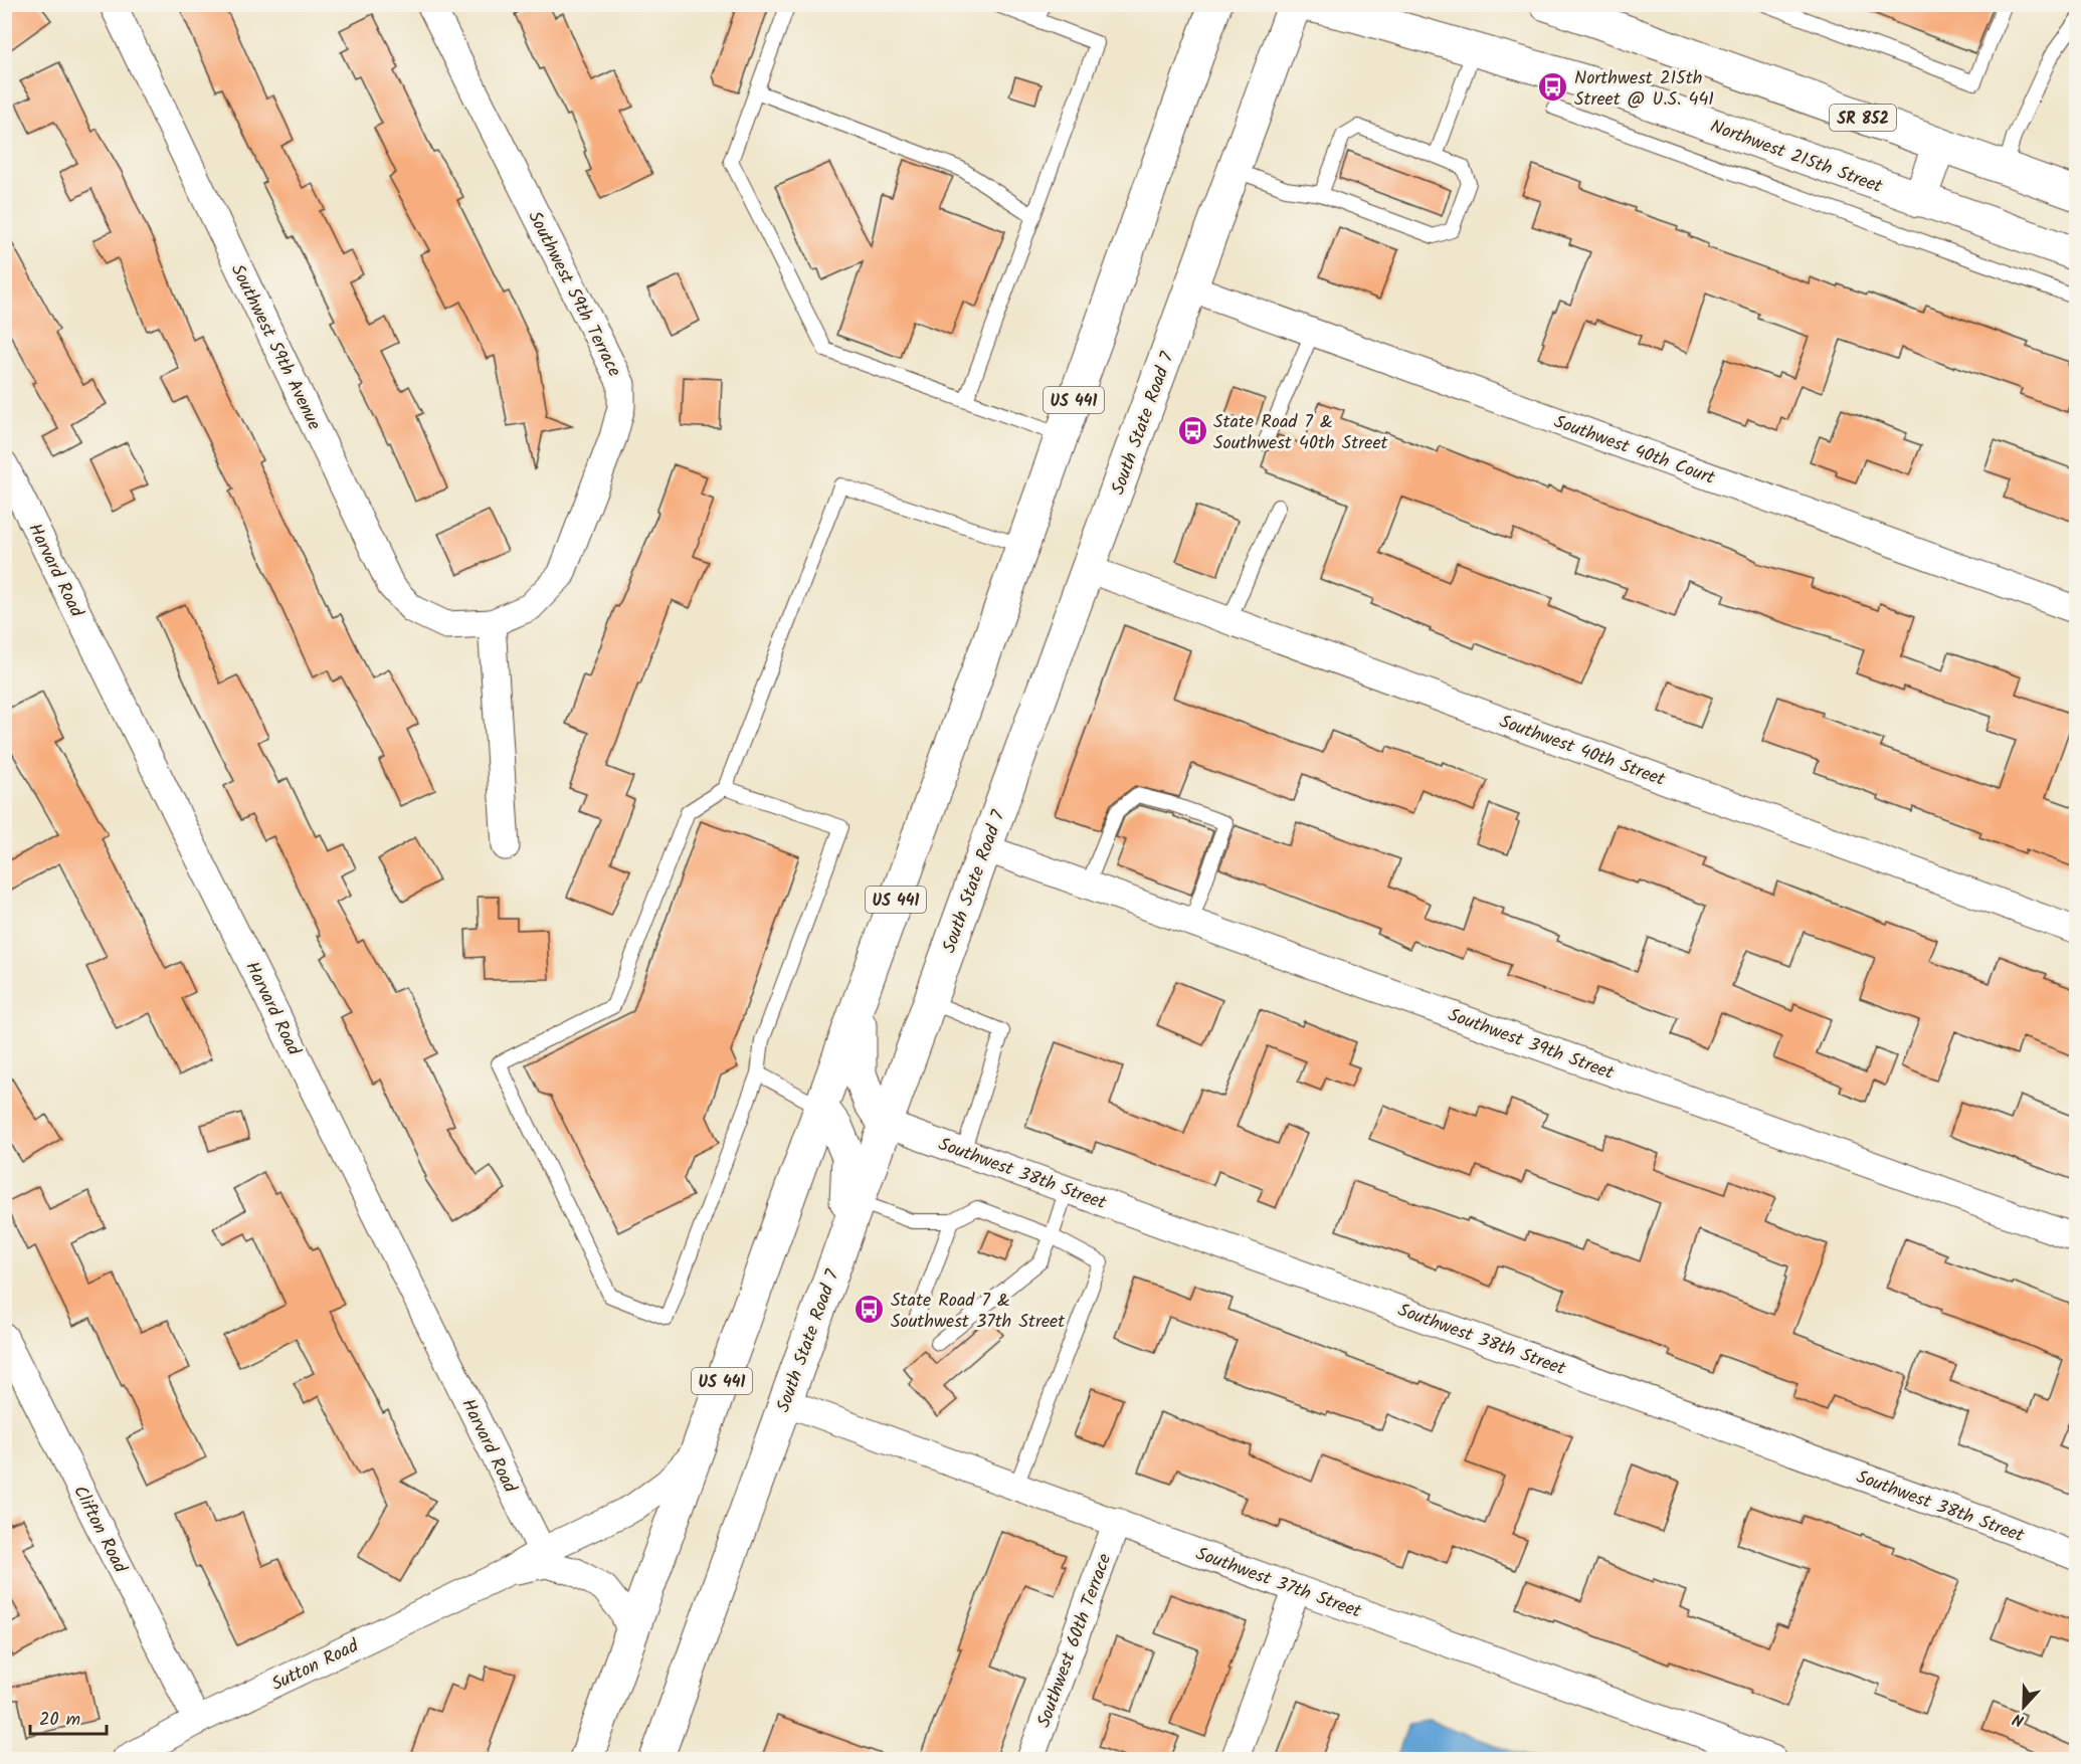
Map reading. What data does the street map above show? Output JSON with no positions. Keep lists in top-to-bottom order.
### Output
{
  "streets": {
    "main road": [
      "SR 852",
      "Northwest 215th Street",
      "US 441",
      "South State Road 7"
    ],
    "street": [
      "Southwest 59th Terrace",
      "Southwest 59th Avenue",
      "Southwest 40th Court",
      "Harvard Road",
      "Southwest 40th Street",
      "Southwest 39th Street",
      "Southwest 38th Street",
      "Clifton Road",
      "Southwest 37th Street",
      "Southwest 60th Terrace",
      "Sutton Road"
    ]
  },
  "crossings": [
    ["Southwest 59th Terrace", "Southwest 59th Avenue"],
    ["US 441", "Sutton Road"],
    ["South State Road 7", "Southwest 40th Court"],
    ["South State Road 7", "Southwest 40th Street"],
    ["South State Road 7", "Southwest 39th Street"],
    ["South State Road 7", "Southwest 38th Street"],
    ["South State Road 7", "Southwest 37th Street"],
    ["Harvard Road", "Sutton Road"],
    ["Clifton Road", "Sutton Road"],
    ["Southwest 37th Street", "Southwest 60th Terrace"]
  ],
  "places": {
    "bus stop": ["Northwest 215th Street @ U.S. 441", "State Road 7 & Southwest 40th Street", "State Road 7 & Southwest 37th Street"]
  },
  "scale_bar": "20 m",
  "north": "bottom"
}
